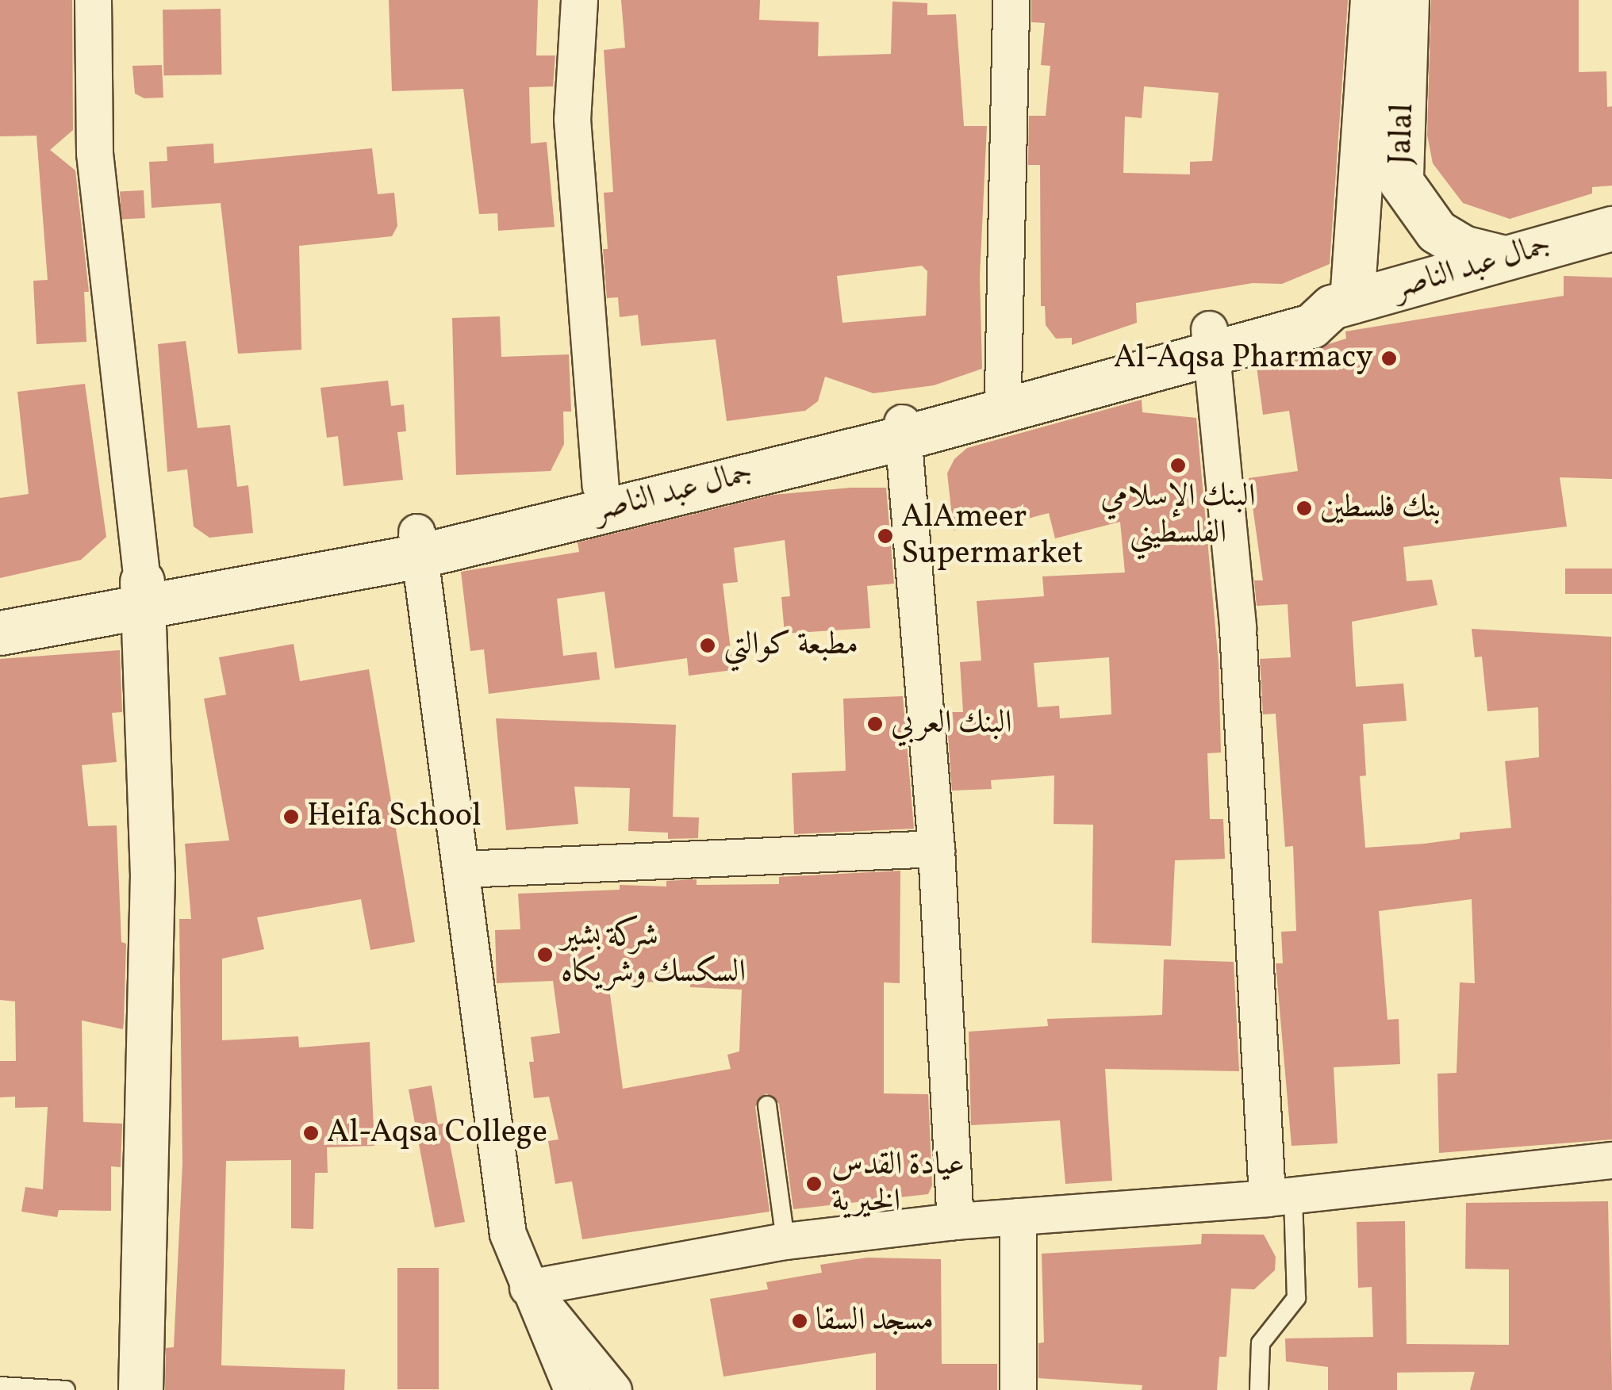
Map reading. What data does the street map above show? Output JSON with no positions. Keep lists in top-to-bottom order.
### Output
{
  "streets": {
    "main road": ["Jalal", "جمال عبد الناصر"]
  },
  "crossings": [
    ["Jalal", "جمال عبد الناصر"]
  ],
  "places": [
    "Al-Aqsa Pharmacy",
    "البنك الإسلامي الفلسطيني",
    "بنك فلسطين",
    "AlAmeer Supermarket",
    "مطبعة كوالتي",
    "البنك العربي",
    "Heifa School",
    "شركة بشير السكسك وشريكاه",
    "Al-Aqsa College",
    "عيادة القدس الخيرية",
    "مسجد السقا"
  ]
}
